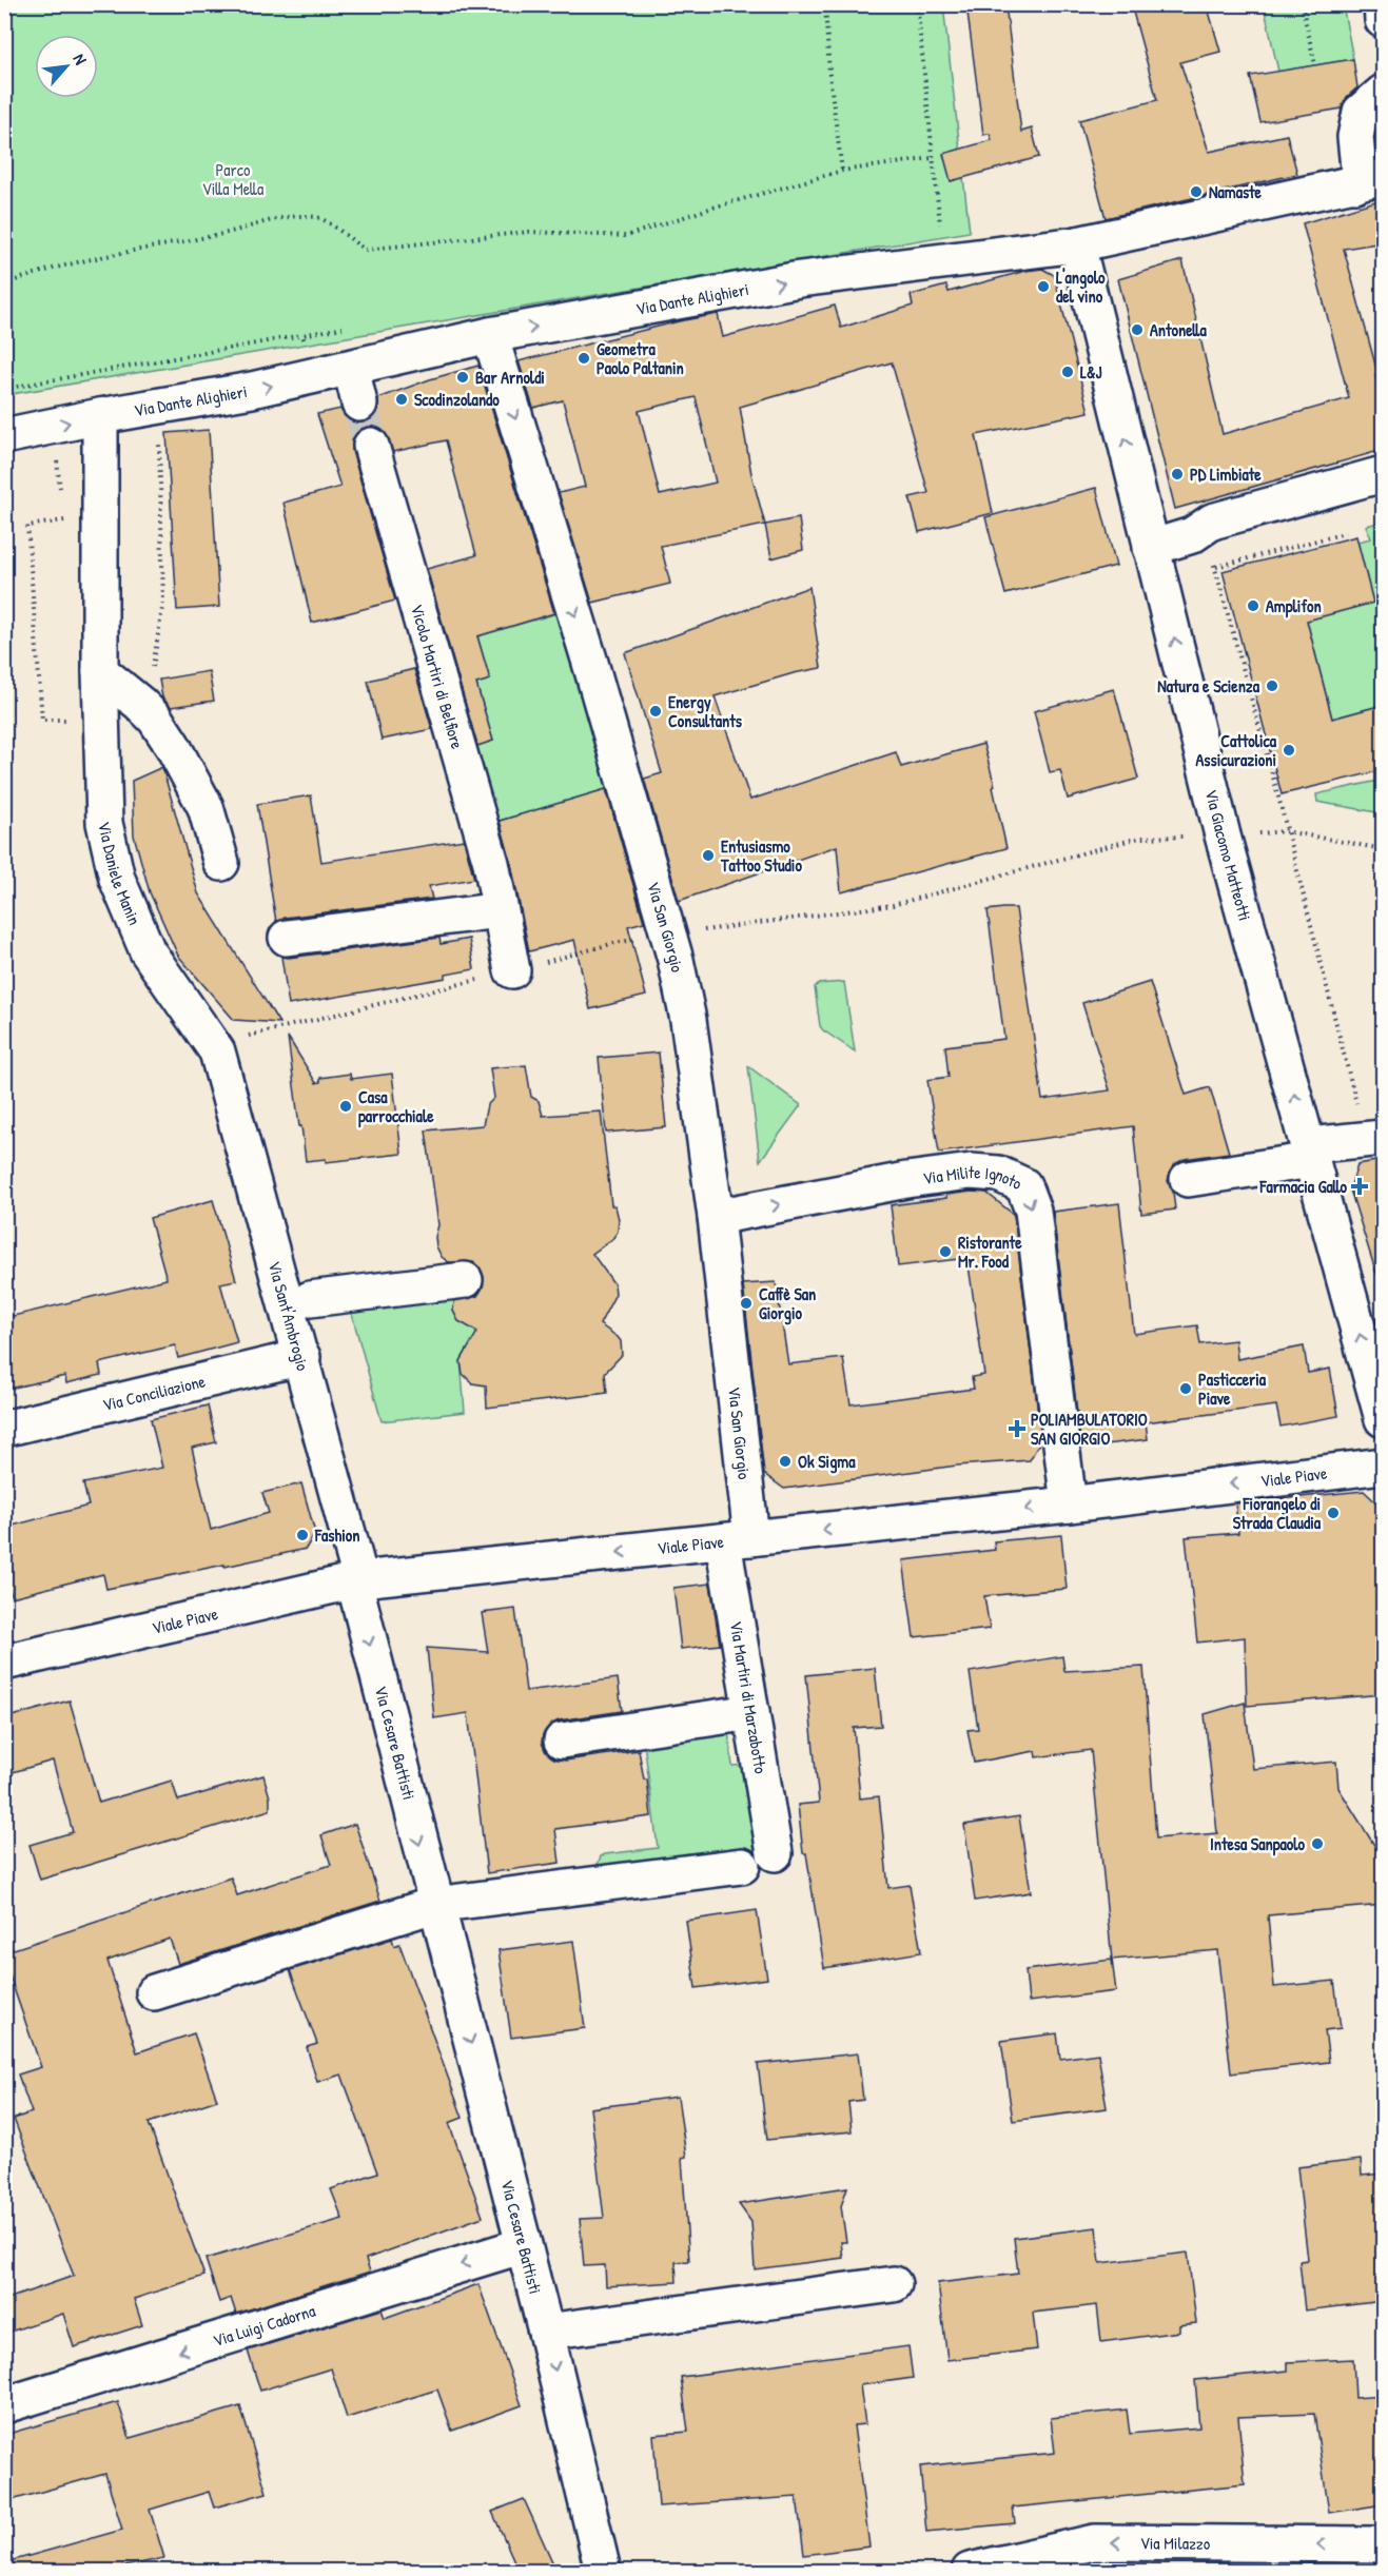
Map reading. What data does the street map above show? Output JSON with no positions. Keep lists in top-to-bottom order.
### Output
{
  "streets": {
    "street": [
      "Via Dante Alighieri",
      "Vicolo Martiri di Belfiore",
      "Via Giacomo Matteotti",
      "Via Daniele Manin",
      "Via San Giorgio",
      "Via Milite Ignoto",
      "Via Sant'Ambrogio",
      "Via Conciliazione",
      "Viale Piave",
      "Via Martiri di Marzabotto",
      "Via Cesare Battisti",
      "Via Luigi Cadorna",
      "Via Milazzo"
    ]
  },
  "crossings": [
    ["Via Dante Alighieri", "Via Giacomo Matteotti"],
    ["Via Dante Alighieri", "Via Daniele Manin"],
    ["Via Dante Alighieri", "Via San Giorgio"],
    ["Via Daniele Manin", "Via Sant'Ambrogio"],
    ["Via San Giorgio", "Via Milite Ignoto"],
    ["Via San Giorgio", "Viale Piave"],
    ["Via San Giorgio", "Via Martiri di Marzabotto"],
    ["Via Milite Ignoto", "Viale Piave"],
    ["Via Sant'Ambrogio", "Via Conciliazione"],
    ["Via Sant'Ambrogio", "Viale Piave"],
    ["Via Sant'Ambrogio", "Via Cesare Battisti"],
    ["Viale Piave", "Via Martiri di Marzabotto"],
    ["Viale Piave", "Via Cesare Battisti"],
    ["Via Cesare Battisti", "Via Luigi Cadorna"]
  ],
  "one_way": [
    "Via Dante Alighieri",
    "Via Giacomo Matteotti",
    "Via San Giorgio",
    "Via Cesare Battisti",
    "Via Luigi Cadorna",
    "Via Milazzo"
  ],
  "parks": ["Parco Villa Mella"],
  "places": {
    "other": [
      "Namaste",
      "L'angolo del vino",
      "Antonella",
      "Geometra Paolo Paltanin",
      "L&J",
      "Bar Arnoldi",
      "Scodinzolando",
      "PD Limbiate",
      "Amplifon",
      "Natura e Scienza",
      "Energy Consultants",
      "Cattolica Assicurazioni",
      "Entusiasmo Tattoo Studio",
      "Casa parrocchiale",
      "Ristorante Mr. Food",
      "Caffè San Giorgio",
      "Pasticceria Piave",
      "Ok Sigma",
      "Fiorangelo di Strada Claudia",
      "Fashion",
      "Intesa Sanpaolo"
    ],
    "health": ["Farmacia Gallo", "POLIAMBULATORIO SAN GIORGIO"]
  },
  "north": "top right"
}
